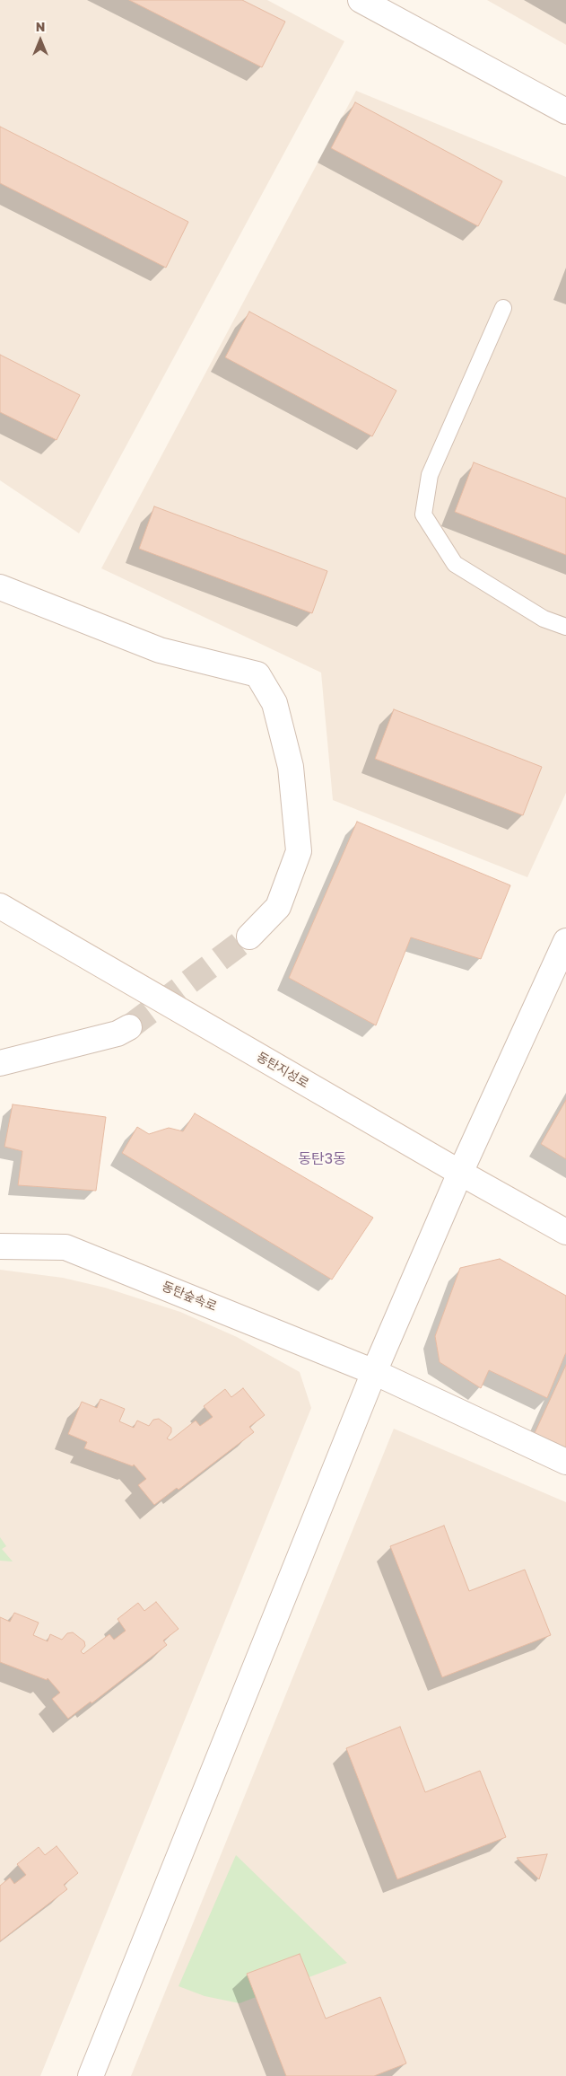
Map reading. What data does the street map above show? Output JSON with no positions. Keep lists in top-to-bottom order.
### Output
{
  "streets": {
    "street": ["동탄지성로", "동탄숲속로"]
  },
  "districts": ["동탄3동"],
  "north": "top"
}
